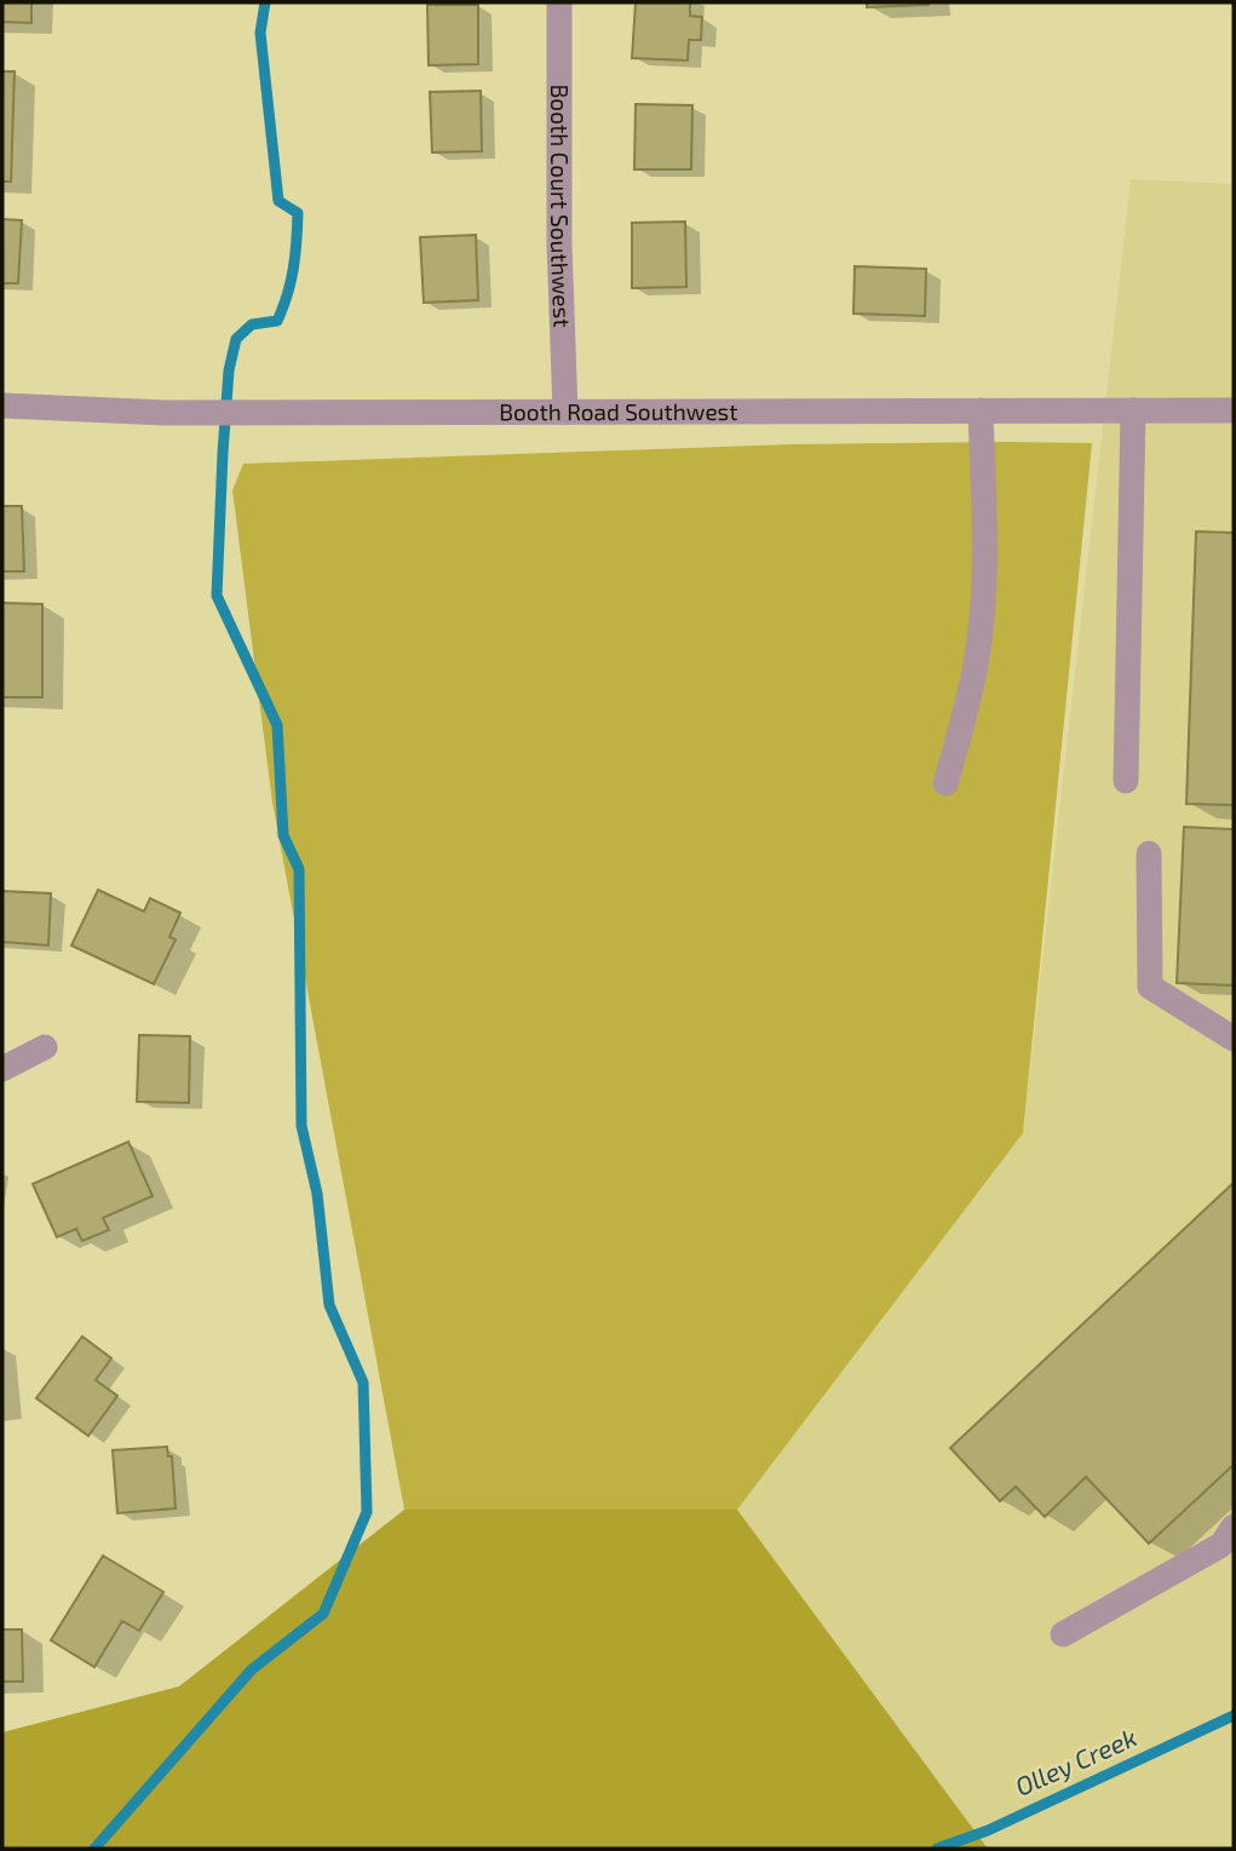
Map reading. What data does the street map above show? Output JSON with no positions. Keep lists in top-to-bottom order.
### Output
{
  "streets": {
    "street": ["Booth Court Southwest", "Booth Road Southwest"]
  },
  "crossings": [
    ["Booth Court Southwest", "Booth Road Southwest"]
  ],
  "water": ["Olley Creek"]
}
